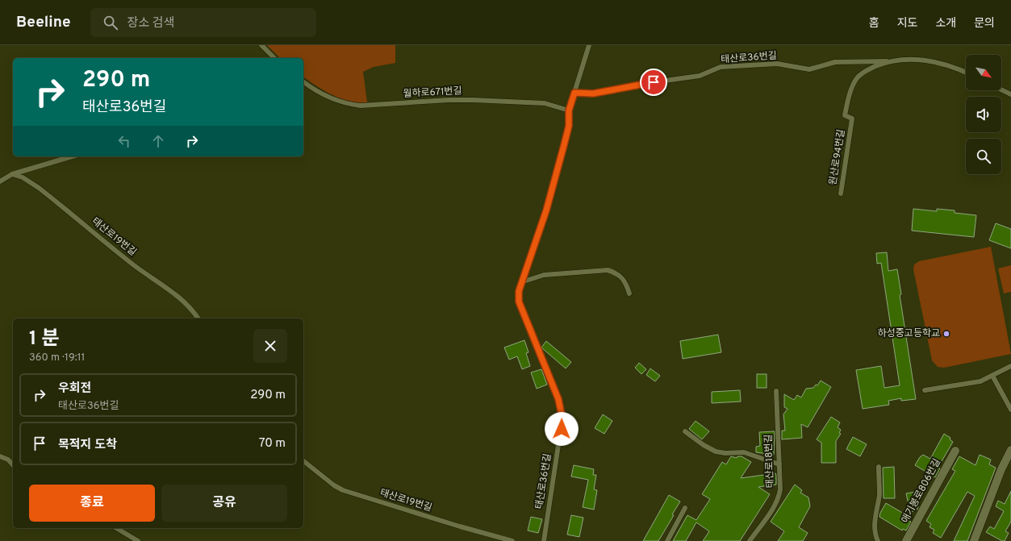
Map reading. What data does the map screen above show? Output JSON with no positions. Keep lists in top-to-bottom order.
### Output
{
  "streets": {
    "street": ["애기봉로806번길"],
    "lane": [
      "태산로36번길",
      "월하로671번길",
      "원산로94번길",
      "태산로19번길",
      "태산로18번길"
    ]
  },
  "crossings": [
    ["태산로36번길", "월하로671번길"],
    ["태산로36번길", "원산로94번길"]
  ],
  "places": ["하성중고등학교"],
  "north": "bottom right",
  "page": {
    "header": "Beeline",
    "search": "장소 검색",
    "nav": [
      "홈",
      "지도",
      "소개",
      "문의"
    ],
    "turn": ["290 m", "태산로36번길"],
    "heading": ["1 분", "360 m · 19:11"],
    "list": [
      {
        "name": "우회전",
        "note": "태산로36번길",
        "value": "290 m"
      },
      {
        "name": "목적지 도착",
        "value": "70 m"
      }
    ],
    "buttons": ["종료", "공유"]
  }
}
